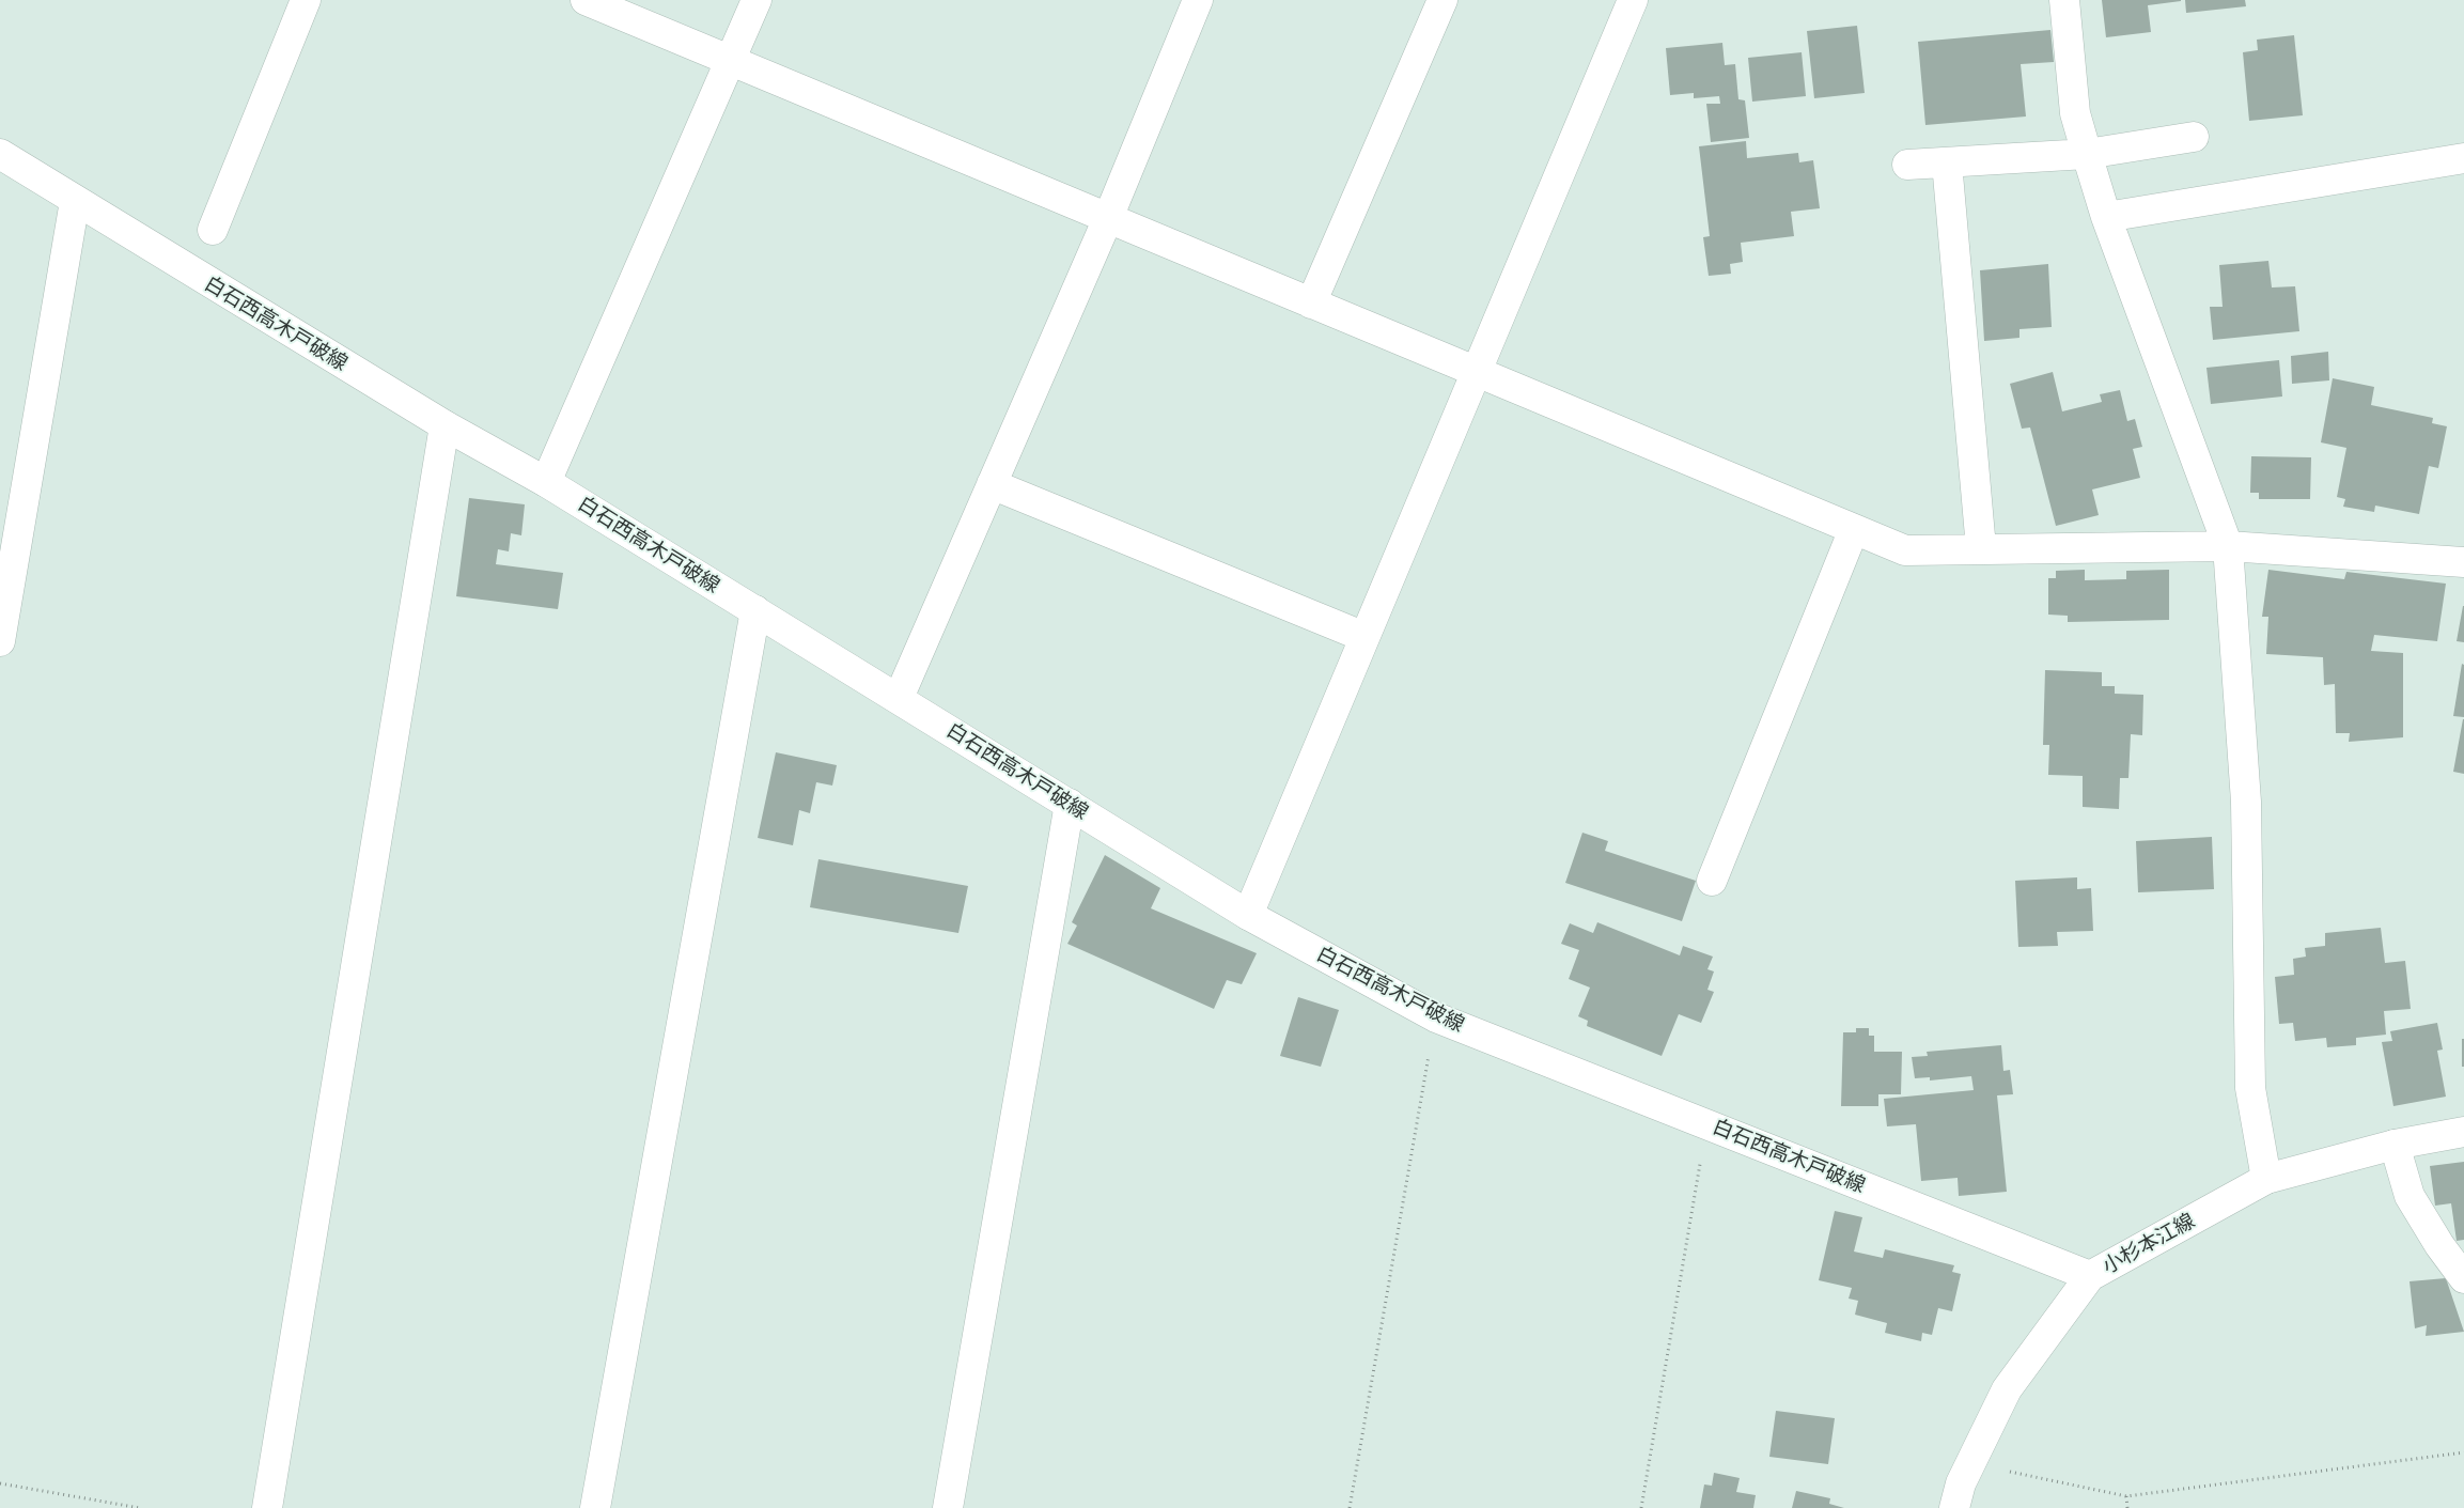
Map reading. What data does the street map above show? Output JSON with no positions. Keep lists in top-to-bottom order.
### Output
{
  "streets": {
    "street": ["白石西高木戸破線", "小杉本江線"]
  },
  "crossings": [
    ["白石西高木戸破線", "小杉本江線"]
  ]
}
